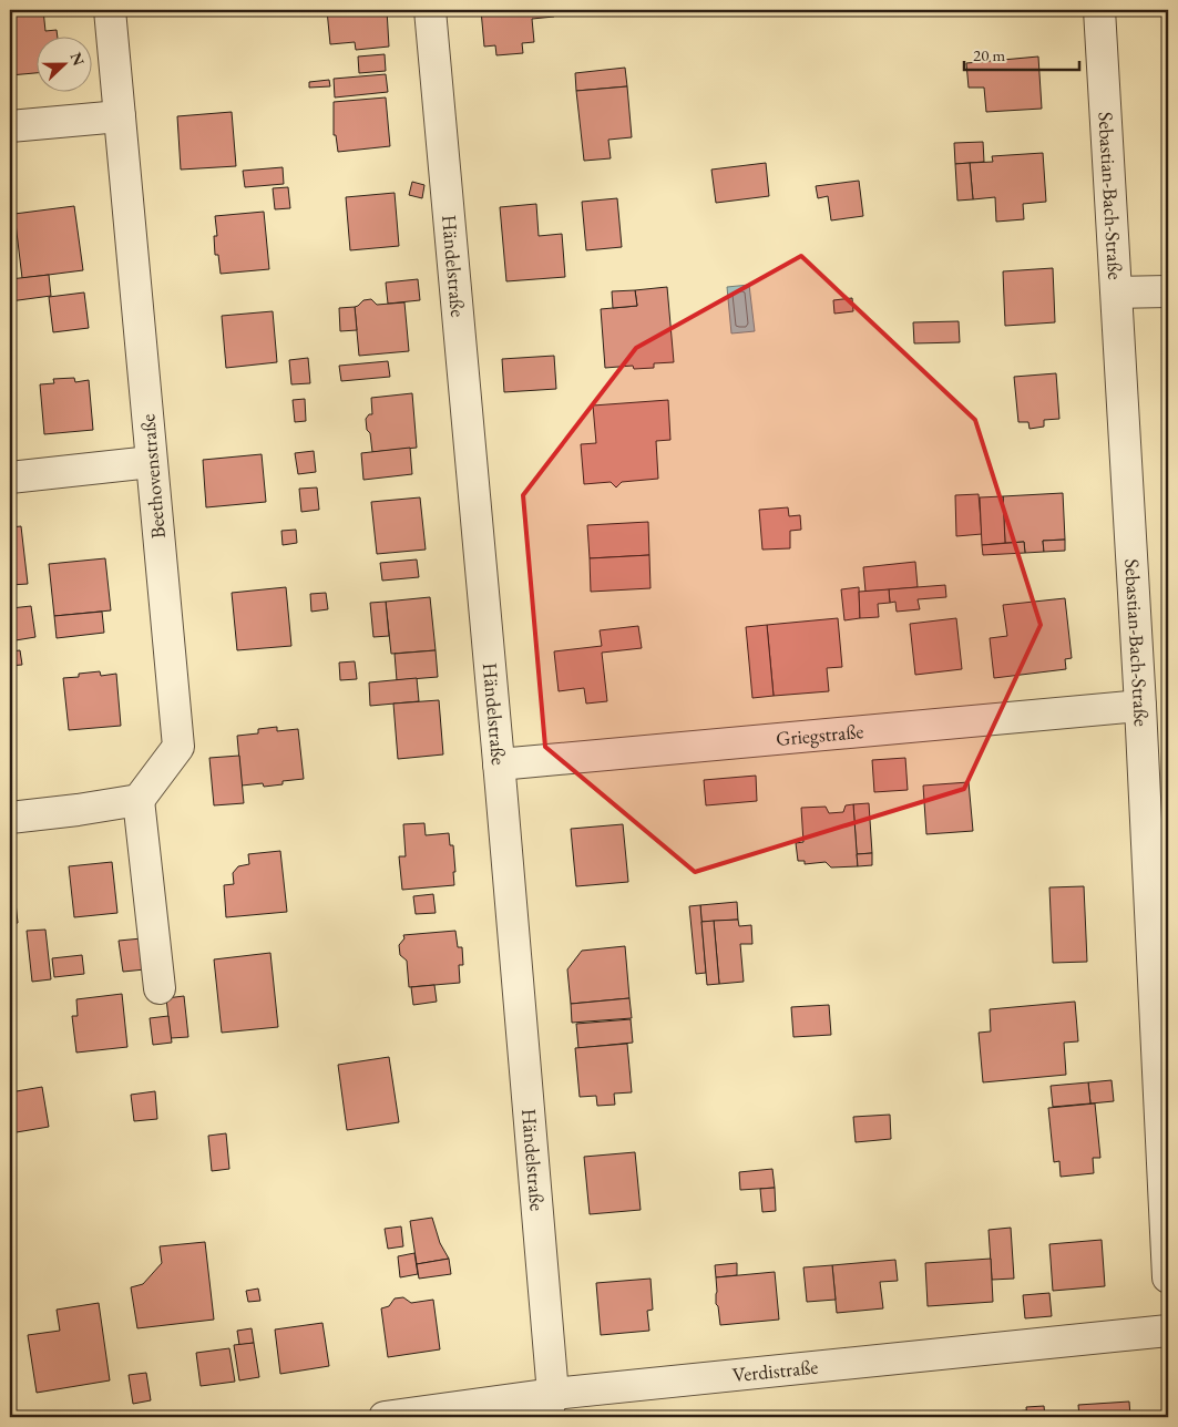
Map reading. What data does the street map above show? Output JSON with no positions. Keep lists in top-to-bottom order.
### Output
{
  "streets": {
    "street": [
      "Sebastian-Bach-Straße",
      "Händelstraße",
      "Beethovenstraße",
      "Griegstraße",
      "Verdistraße"
    ]
  },
  "crossings": [
    ["Sebastian-Bach-Straße", "Griegstraße"],
    ["Händelstraße", "Griegstraße"],
    ["Händelstraße", "Verdistraße"]
  ],
  "scale_bar": "20 m",
  "north": "right"
}
